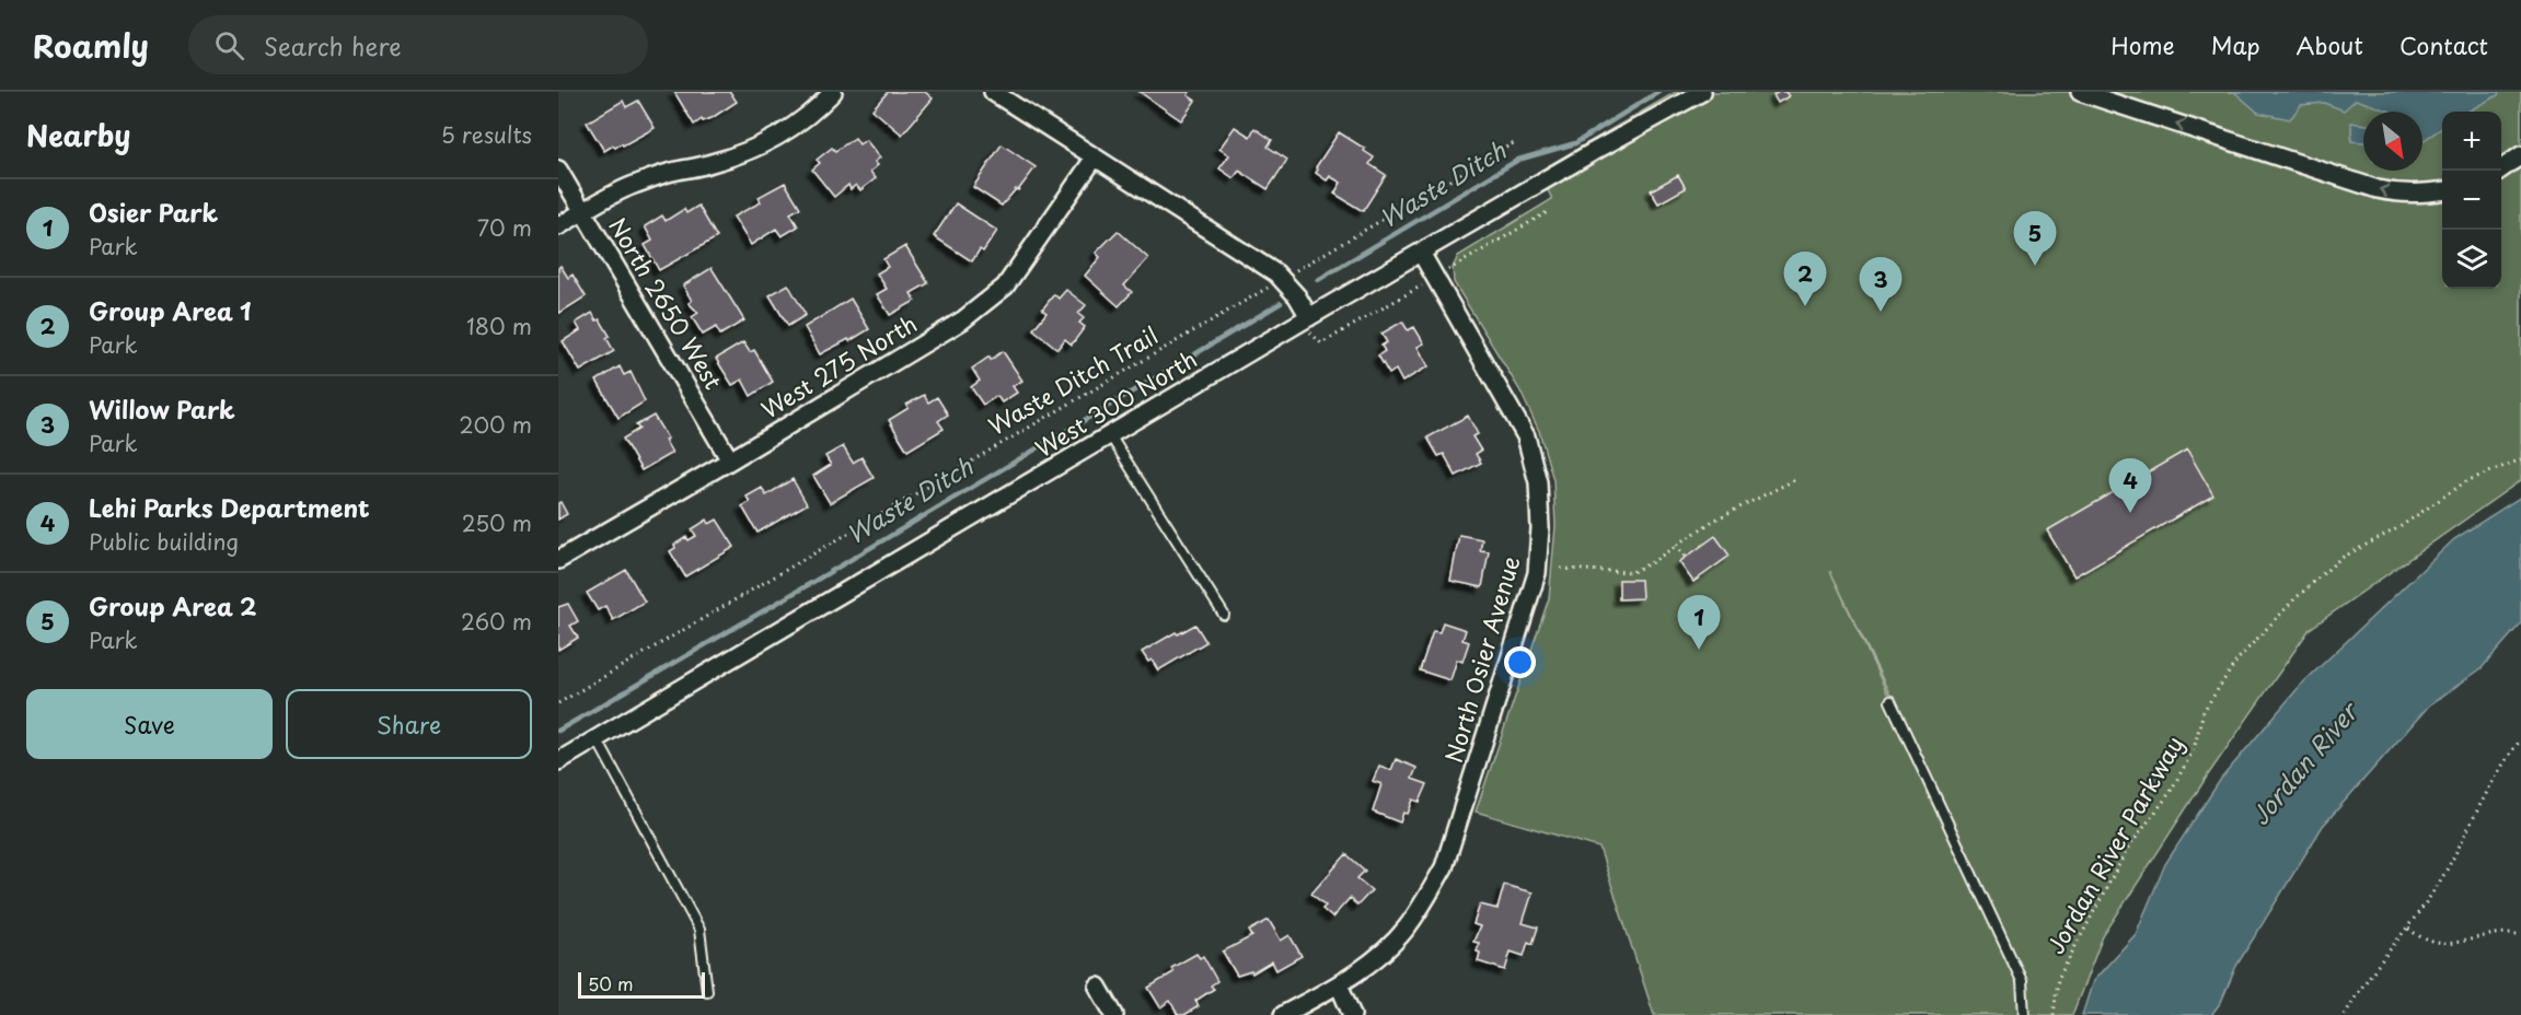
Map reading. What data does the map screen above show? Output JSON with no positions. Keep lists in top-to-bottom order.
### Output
{
  "streets": {
    "street": [
      "North 2650 West",
      "West 275 North",
      "West 300 North",
      "North Osier Avenue"
    ],
    "path": ["Waste Ditch Trail", "Jordan River Parkway"]
  },
  "crossings": [
    ["North 2650 West", "West 275 North"],
    ["West 300 North", "North Osier Avenue"]
  ],
  "water": ["Waste Ditch", "Jordan River"],
  "scale_bar": "50 m",
  "north": "bottom right",
  "page": {
    "header": "Roamly",
    "search": "Search here",
    "nav": [
      "Home",
      "Map",
      "About",
      "Contact"
    ],
    "heading": ["Nearby", "5 results"],
    "map_buttons": ["+", "−"],
    "list": [
      {
        "mark": "1",
        "name": "Osier Park",
        "note": "Park",
        "value": "70 m"
      },
      {
        "mark": "2",
        "name": "Group Area 1",
        "note": "Park",
        "value": "180 m"
      },
      {
        "mark": "3",
        "name": "Willow Park",
        "note": "Park",
        "value": "200 m"
      },
      {
        "mark": "4",
        "name": "Lehi Parks Department",
        "note": "Public building",
        "value": "250 m"
      },
      {
        "mark": "5",
        "name": "Group Area 2",
        "note": "Park",
        "value": "260 m"
      }
    ],
    "pins": [
      "5",
      "2",
      "3",
      "4",
      "1"
    ],
    "buttons": ["Save", "Share"],
    "scale": "50 m"
  }
}
